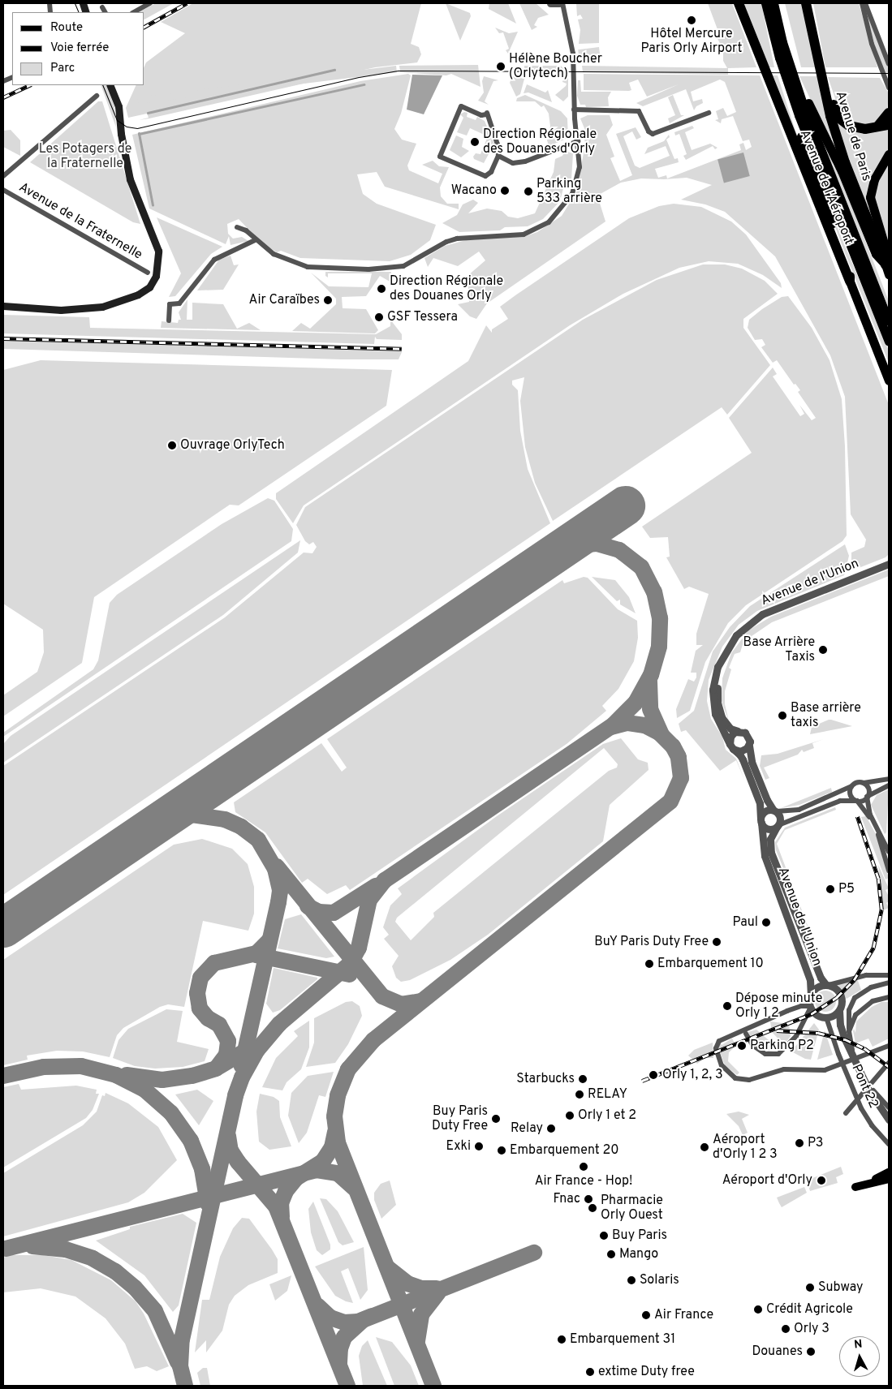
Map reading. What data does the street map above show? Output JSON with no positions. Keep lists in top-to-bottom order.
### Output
{
  "streets": {
    "highway": ["Avenue de Paris", "Avenue de l'Aéroport"],
    "street": ["Avenue de la Fraternelle", "Avenue de l'Union", "Pont 22"]
  },
  "crossings": [
    ["Avenue de l'Union", "Pont 22"]
  ],
  "parks": ["Les Potagers de la Fraternelle"],
  "places": [
    "Hôtel Mercure Paris Orly Airport",
    "Hélène Boucher (Orlytech)",
    "Direction Régionale des Douanes d'Orly",
    "Wacano",
    "Parking 533 arrière",
    "Direction Régionale des Douanes Orly",
    "Air Caraïbes",
    "GSF Tessera",
    "Ouvrage OrlyTech",
    "Base Arrière Taxis",
    "Base arrière taxis",
    "P5",
    "Paul",
    "BuY Paris Duty Free",
    "Embarquement 10",
    "Dépose minute Orly 1 2",
    "Parking P2",
    "Orly 1, 2, 3",
    "Starbucks",
    "RELAY",
    "Orly 1 et 2",
    "Buy Paris Duty Free",
    "Relay",
    "P3",
    "Exki",
    "Aéroport d'Orly 1 2 3",
    "Embarquement 20",
    "Air France - Hop!",
    "Aéroport d'Orly",
    "Fnac",
    "Pharmacie Orly Ouest",
    "Buy Paris",
    "Mango",
    "Solaris",
    "Subway",
    "Crédit Agricole",
    "Air France",
    "Orly 3",
    "Embarquement 31",
    "Douanes",
    "extime Duty free"
  ],
  "legend": ["Route", "Voie ferrée", "Parc"],
  "north": "top"
}
